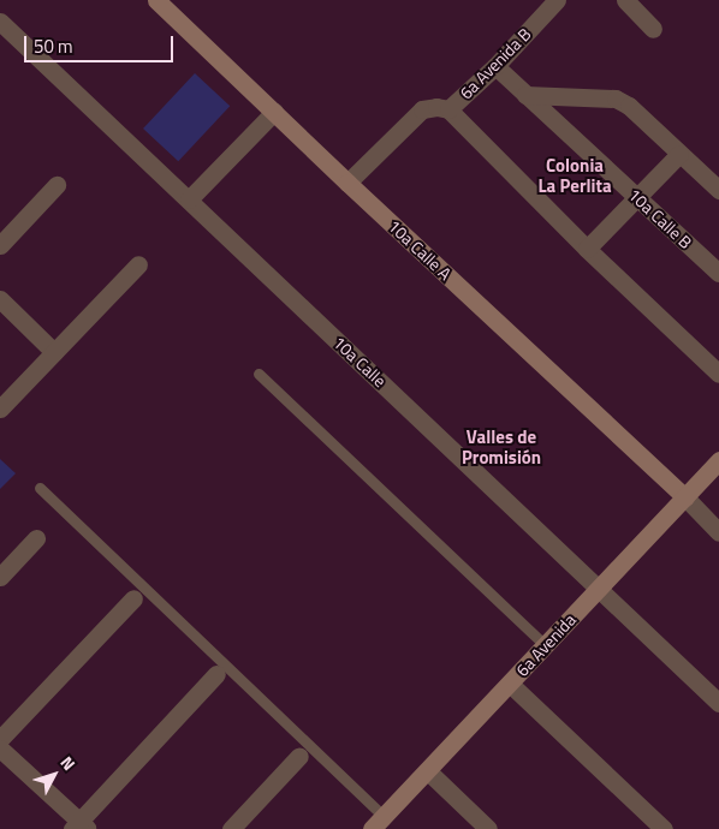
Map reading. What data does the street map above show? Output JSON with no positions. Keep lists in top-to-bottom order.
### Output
{
  "streets": {
    "street": [
      "6a Avenida B",
      "10a Calle B",
      "10a Calle A",
      "10a Calle",
      "6a Avenida"
    ]
  },
  "crossings": [
    ["6a Avenida B", "10a Calle B"],
    ["6a Avenida B", "10a Calle A"],
    ["10a Calle A", "6a Avenida"],
    ["10a Calle", "6a Avenida"]
  ],
  "districts": ["Colonia La Perlita", "Valles de Promisión"],
  "scale_bar": "50 m",
  "north": "top right"
}
